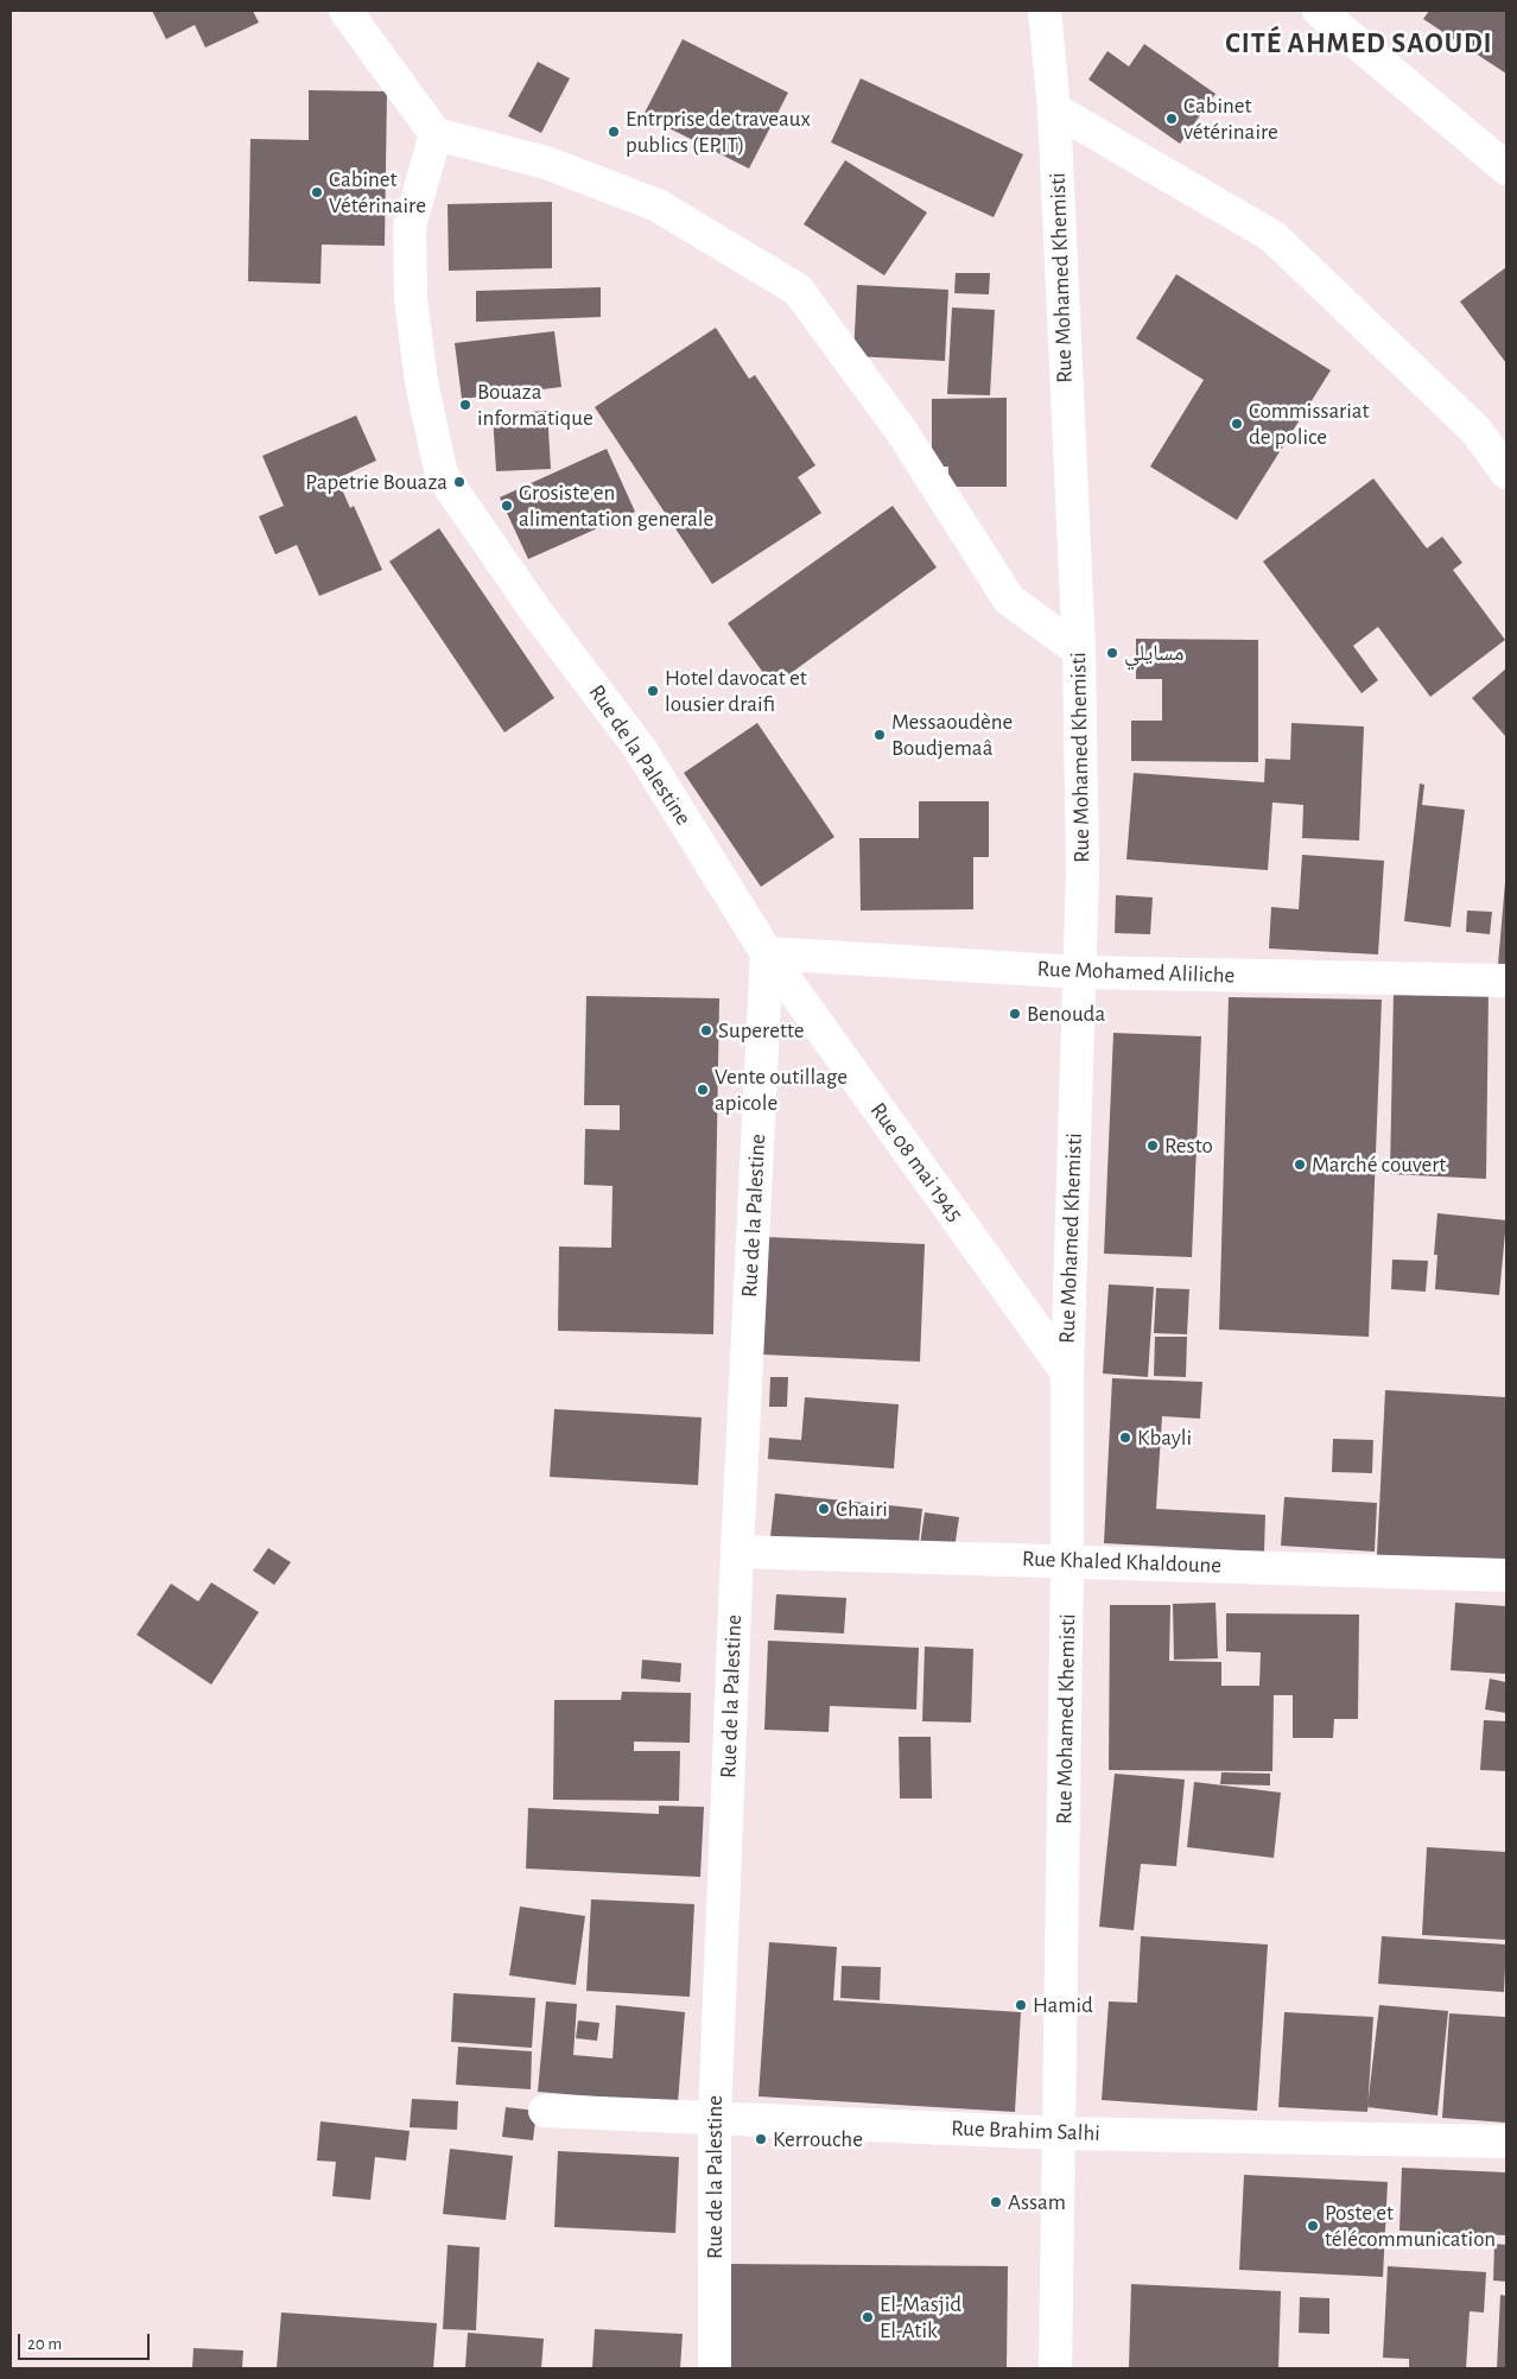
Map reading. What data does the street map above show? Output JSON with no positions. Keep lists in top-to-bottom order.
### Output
{
  "streets": {
    "street": [
      "Rue Mohamed Khemisti",
      "Rue de la Palestine",
      "Rue Mohamed Aliliche",
      "Rue 08 mai 1945",
      "Rue Khaled Khaldoune",
      "Rue Brahim Salhi"
    ]
  },
  "crossings": [
    ["Rue Mohamed Khemisti", "Rue Mohamed Aliliche"],
    ["Rue Mohamed Khemisti", "Rue 08 mai 1945"],
    ["Rue Mohamed Khemisti", "Rue Khaled Khaldoune"],
    ["Rue Mohamed Khemisti", "Rue Brahim Salhi"],
    ["Rue de la Palestine", "Rue Mohamed Aliliche"],
    ["Rue de la Palestine", "Rue 08 mai 1945"],
    ["Rue de la Palestine", "Rue Khaled Khaldoune"],
    ["Rue de la Palestine", "Rue Brahim Salhi"],
    ["Rue Mohamed Aliliche", "Rue 08 mai 1945"]
  ],
  "districts": ["CITÉ AHMED SAOUDI"],
  "places": [
    "Cabinet vétérinaire",
    "Entrprise de traveaux publics (EPIT)",
    "Cabinet Vétérinaire",
    "Bouaza informatique",
    "Commissariat de police",
    "Papetrie Bouaza",
    "Grosiste en alimentation generale",
    "مسايلي",
    "Hotel davocat et lousier draifi",
    "Messaoudène Boudjemaâ",
    "Benouda",
    "Superette",
    "Vente outillage apicole",
    "Resto",
    "Marché couvert",
    "Kbayli",
    "Chairi",
    "Hamid",
    "Kerrouche",
    "Assam",
    "Poste et télécommunication",
    "El-Masjid El-Atik"
  ],
  "scale_bar": "20 m"
}
